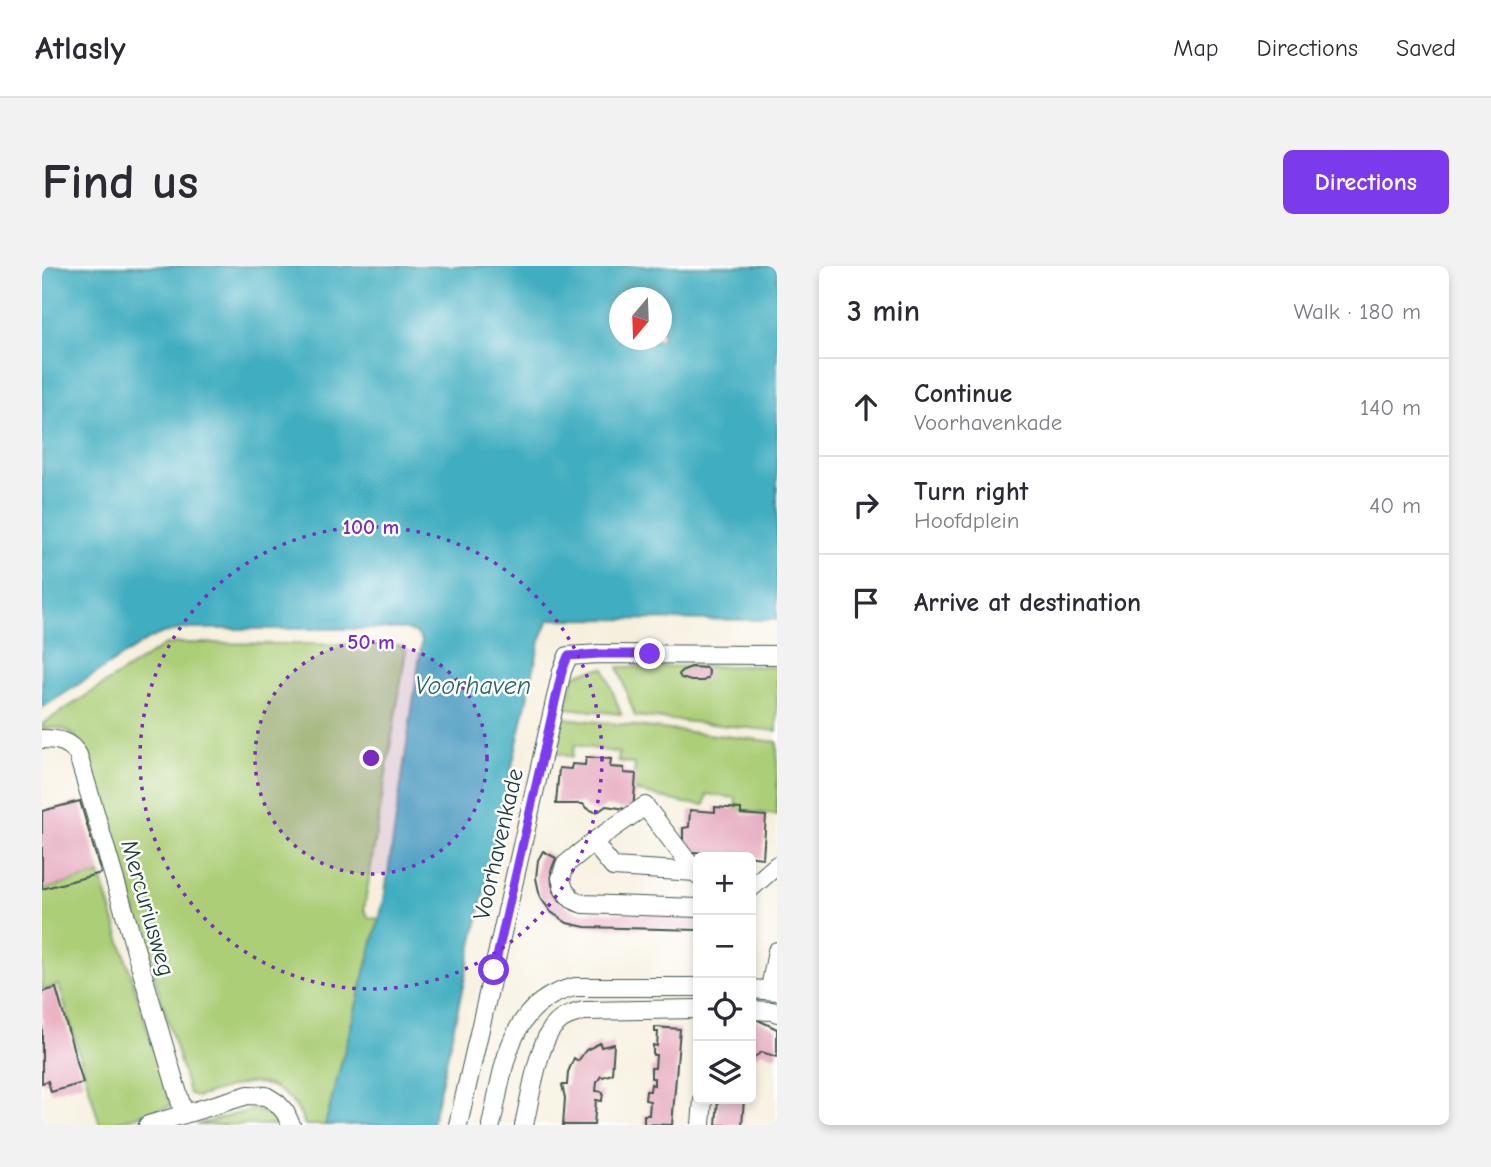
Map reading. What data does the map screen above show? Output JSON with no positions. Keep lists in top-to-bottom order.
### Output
{
  "streets": {
    "street": ["Voorhavenkade", "Mercuriusweg"]
  },
  "water": ["Voorhaven"],
  "north": "bottom",
  "page": {
    "header": "Atlasly",
    "nav": ["Map", "Directions", "Saved"],
    "buttons": "Directions",
    "title": "Find us",
    "heading": ["3 min", "Walk · 180 m"],
    "list": [
      ["Continue", "Voorhavenkade", "140 m"],
      ["Turn right", "Hoofdplein", "40 m"],
      "Arrive at destination"
    ],
    "map_buttons": ["+", "−"]
  },
  "rings": ["100 m", "50 m"]
}
